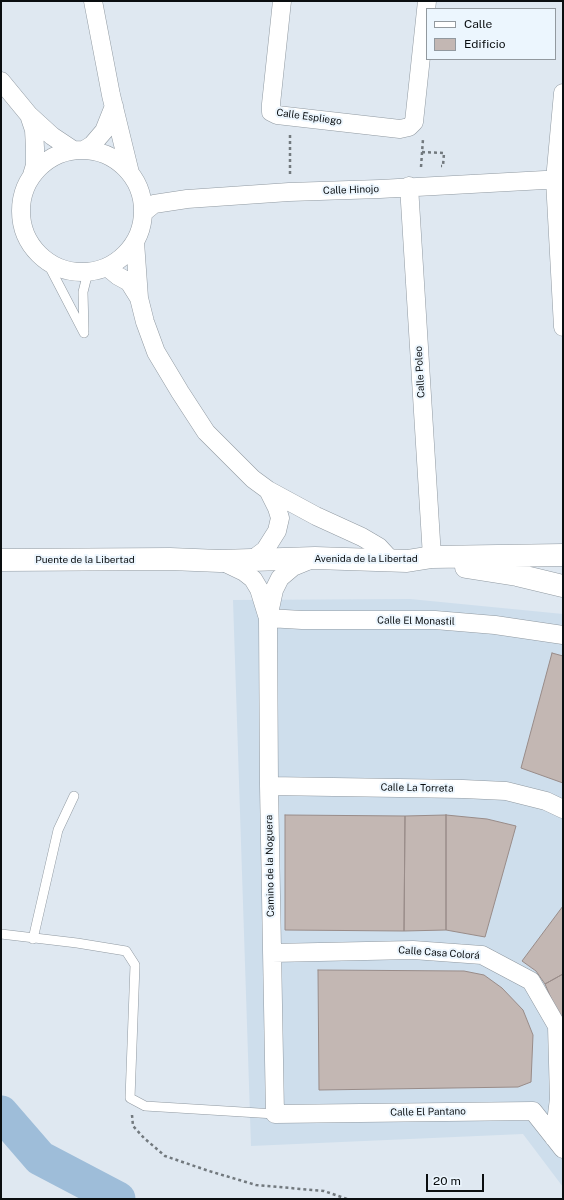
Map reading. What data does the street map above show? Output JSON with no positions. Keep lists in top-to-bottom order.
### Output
{
  "streets": {
    "street": [
      "Calle Espliego",
      "Calle Hinojo",
      "Calle Poleo",
      "Avenida de la Libertad",
      "Puente de la Libertad",
      "Calle El Monastil",
      "Calle La Torreta",
      "Camino de la Noguera",
      "Calle Casa Colorá",
      "Calle El Pantano"
    ]
  },
  "crossings": [
    ["Calle Hinojo", "Calle Poleo"],
    ["Calle Poleo", "Avenida de la Libertad"],
    ["Avenida de la Libertad", "Puente de la Libertad"],
    ["Calle El Monastil", "Camino de la Noguera"],
    ["Calle La Torreta", "Camino de la Noguera"],
    ["Camino de la Noguera", "Calle Casa Colorá"],
    ["Camino de la Noguera", "Calle El Pantano"],
    ["Calle Casa Colorá", "Calle El Pantano"]
  ],
  "legend": ["Calle", "Edificio"],
  "scale_bar": "20 m"
}
